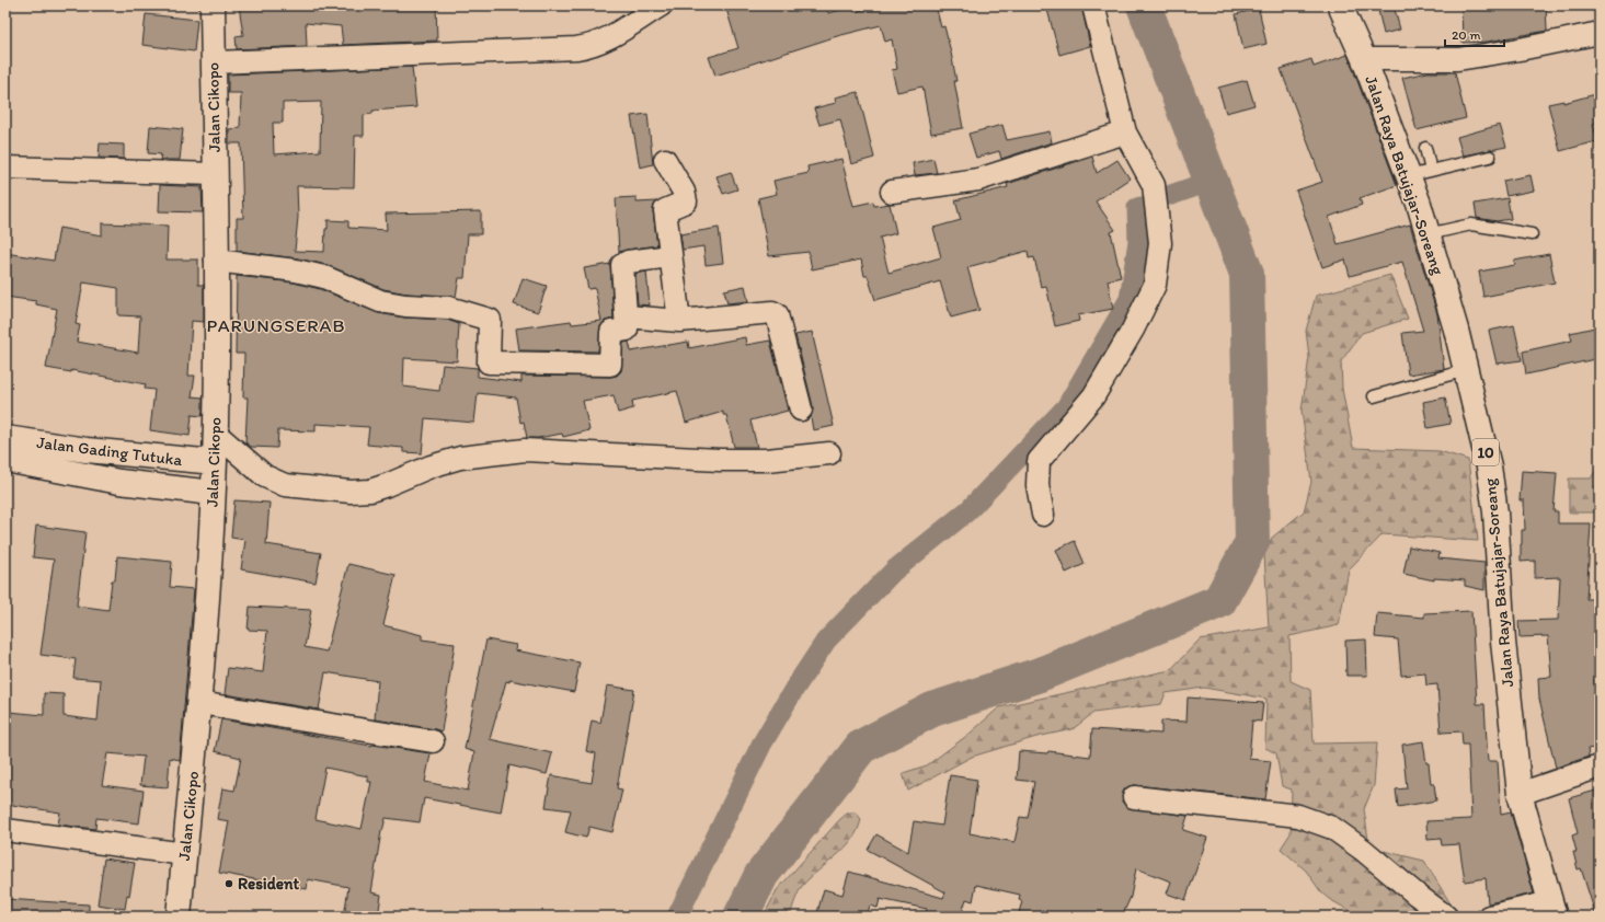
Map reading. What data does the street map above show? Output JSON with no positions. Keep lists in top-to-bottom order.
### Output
{
  "streets": {
    "main road": [
      "Jalan Cikopo",
      "Jalan Raya Batujajar-Soreang",
      "Jalan Gading Tutuka",
      "10"
    ]
  },
  "crossings": [
    ["Jalan Cikopo", "Jalan Gading Tutuka"]
  ],
  "districts": ["PARUNGSERAB"],
  "places": ["Resident"],
  "scale_bar": "20 m"
}
